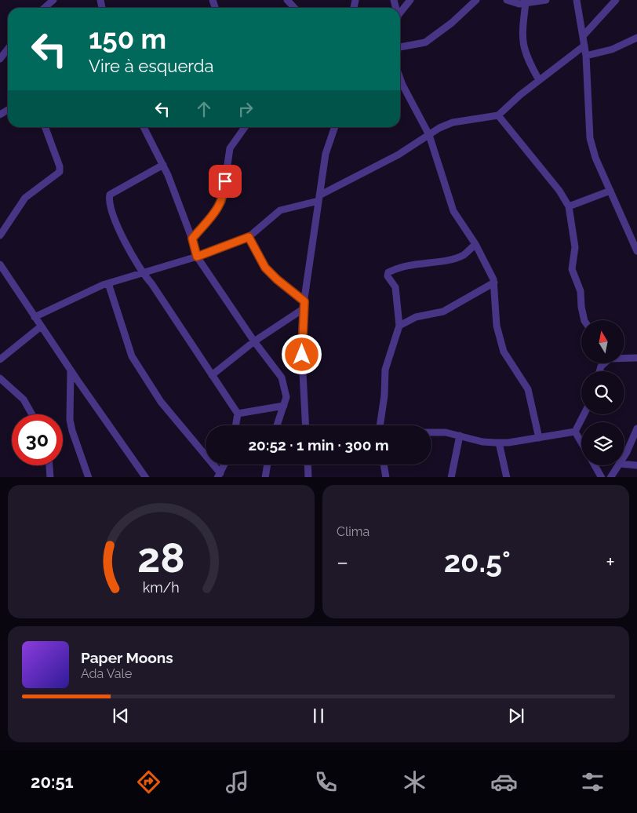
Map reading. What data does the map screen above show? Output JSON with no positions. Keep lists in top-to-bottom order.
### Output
{
  "north": "top",
  "page": {
    "turn": ["150 m", "Vire à esquerda"],
    "limit": "30",
    "trip": "20:52 · 1 min · 300 m",
    "tile": "Clima",
    "heat": ["−", "20.5°", "+"],
    "song": ["Paper Moons", "Ada Vale"],
    "tabs": "20:51",
    "gauge": ["28", "km/h"]
  }
}
